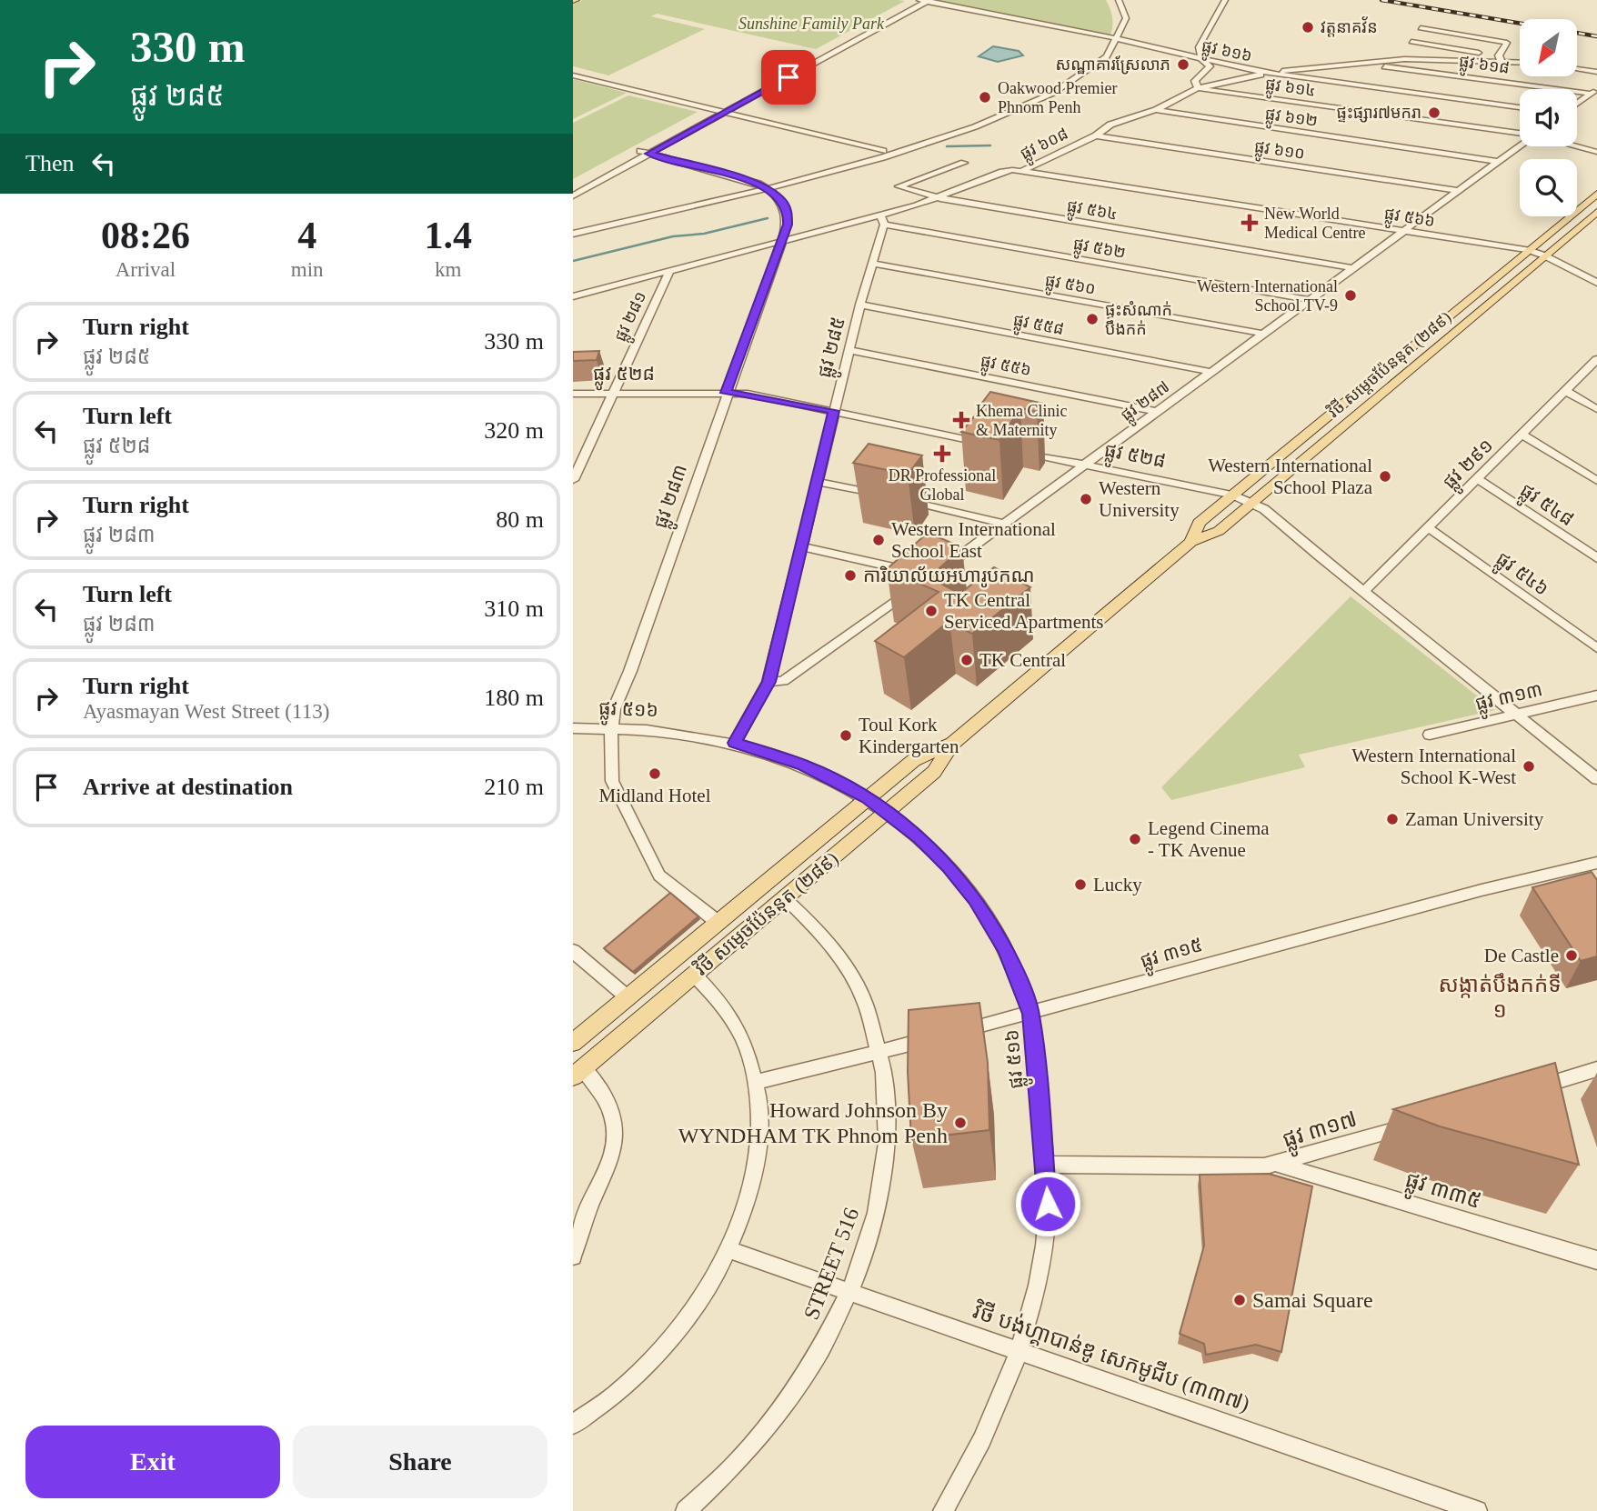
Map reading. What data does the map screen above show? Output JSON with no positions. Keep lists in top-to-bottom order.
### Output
{
  "streets": {
    "main road": ["វិថី សម្តេចប៉ែននុត (២៨៩)"],
    "street": [
      "ផ្លូវ ៦១៦",
      "ផ្លូវ ៦១៨",
      "ផ្លូវ ៦១៤",
      "ផ្លូវ ៦១២",
      "ផ្លូវ ៦០៨",
      "ផ្លូវ ៦១០",
      "ផ្លូវ ៥៦៤",
      "ផ្លូវ ៥៦៦",
      "ផ្លូវ ៥៦២",
      "ផ្លូវ ៥៦០",
      "ផ្លូវ ២៨១",
      "ផ្លូវ ៥៥៨",
      "ផ្លូវ ២៨៥",
      "ផ្លូវ ៥៥៦",
      "ផ្លូវ ៥២៨",
      "ផ្លូវ ២៨៧",
      "ផ្លូវ ២៩១",
      "ផ្លូវ ២៨៣",
      "ផ្លូវ ៥៤៨",
      "ផ្លូវ ៥៤៦",
      "ផ្លូវ ៣១៣",
      "ផ្លូវ ៥១៦",
      "ផ្លូវ ៣១៥",
      "ផ្លូវ ៣១៧",
      "ផ្លូវ ៣៣៥",
      "STREET 516",
      "វិថី បង់ហ្គាបាន់ឌូ សេកមូជីប (៣៣៧)"
    ]
  },
  "crossings": [
    ["ផ្លូវ ៦១៦", "ផ្លូវ ៦០៨"],
    ["ផ្លូវ ៦១៨", "ផ្លូវ ៦០៨"],
    ["ផ្លូវ ៦១៤", "ផ្លូវ ៦០៨"],
    ["ផ្លូវ ៦១២", "ផ្លូវ ៦០៨"],
    ["ផ្លូវ ៦១២", "ផ្លូវ ២៨៧"],
    ["ផ្លូវ ៦០៨", "ផ្លូវ ៦១០"],
    ["ផ្លូវ ៦០៨", "ផ្លូវ ៥៦៤"],
    ["ផ្លូវ ៦០៨", "ផ្លូវ ៥៦៦"],
    ["ផ្លូវ ៦០៨", "ផ្លូវ ៥៦២"],
    ["ផ្លូវ ៦០៨", "ផ្លូវ ២៨១"],
    ["ផ្លូវ ៦០៨", "ផ្លូវ ២៨៥"],
    ["ផ្លូវ ៦០៨", "ផ្លូវ ២៨៣"],
    ["ផ្លូវ ៦១០", "ផ្លូវ ២៨៧"],
    ["ផ្លូវ ៥៦៤", "ផ្លូវ ២៨៧"],
    ["ផ្លូវ ៥៦៦", "វិថី សម្តេចប៉ែននុត (២៨៩)"],
    ["ផ្លូវ ៥៦៦", "ផ្លូវ ២៨៧"],
    ["ផ្លូវ ៥៦២", "ផ្លូវ ២៨៥"],
    ["ផ្លូវ ៥៦២", "ផ្លូវ ២៨៧"],
    ["ផ្លូវ ៥៦០", "ផ្លូវ ២៨៥"],
    ["ផ្លូវ ៥៦០", "ផ្លូវ ២៨៧"],
    ["ផ្លូវ ២៨១", "ផ្លូវ ៥២៨"],
    ["ផ្លូវ ៥៥៨", "ផ្លូវ ២៨៥"],
    ["ផ្លូវ ៥៥៨", "ផ្លូវ ២៨៧"],
    ["ផ្លូវ ២៨៥", "ផ្លូវ ៥៥៦"],
    ["ផ្លូវ ២៨៥", "ផ្លូវ ៥២៨"],
    ["ផ្លូវ ២៨៥", "ផ្លូវ ៥១៦"],
    ["វិថី សម្តេចប៉ែននុត (២៨៩)", "ផ្លូវ ៥២៨"],
    ["វិថី សម្តេចប៉ែននុត (២៨៩)", "ផ្លូវ ២៨៣"],
    ["វិថី សម្តេចប៉ែននុត (២៨៩)", "ផ្លូវ ៥១៦"],
    ["វិថី សម្តេចប៉ែននុត (២៨៩)", "STREET 516"],
    ["ផ្លូវ ៥៥៦", "ផ្លូវ ២៨៧"],
    ["ផ្លូវ ៥២៨", "ផ្លូវ ២៨៧"],
    ["ផ្លូវ ៥២៨", "ផ្លូវ ២៩១"],
    ["ផ្លូវ ៥២៨", "ផ្លូវ ២៨៣"],
    ["ផ្លូវ ៥២៨", "ផ្លូវ ៣១៣"],
    ["ផ្លូវ ២៩១", "ផ្លូវ ៥៤៨"],
    ["ផ្លូវ ២៩១", "ផ្លូវ ៥៤៦"],
    ["ផ្លូវ ២៨៣", "ផ្លូវ ៥១៦"],
    ["ផ្លូវ ៥១៦", "ផ្លូវ ៣១៥"],
    ["ផ្លូវ ៥១៦", "ផ្លូវ ៣១៧"],
    ["ផ្លូវ ៥១៦", "វិថី បង់ហ្គាបាន់ឌូ សេកមូជីប (៣៣៧)"],
    ["ផ្លូវ ៣១៥", "STREET 516"],
    ["ផ្លូវ ៣១៧", "ផ្លូវ ៣៣៥"],
    ["STREET 516", "វិថី បង់ហ្គាបាន់ឌូ សេកមូជីប (៣៣៧)"]
  ],
  "districts": ["សង្កាត់បឹងកក់ទី ១"],
  "parks": ["Sunshine Family Park"],
  "places": {
    "other": [
      "វត្តនាគវ័ន",
      "សណ្ឋាគារស្រែលាភ",
      "Oakwood Premier Phnom Penh",
      "ផ្ទះផ្សារ៧មករា",
      "Western International School TV-9",
      "ផ្ទះសំណាក់ បឹងកក់",
      "Western International School Plaza",
      "Western University",
      "Western International School East",
      "ការិយាល័យអហារូបកណ",
      "TK Central Serviced Apartments",
      "TK Central",
      "Toul Kork Kindergarten",
      "Western International School K-West",
      "Midland Hotel",
      "Zaman University",
      "Legend Cinema - TK Avenue",
      "Lucky",
      "De Castle",
      "Howard Johnson By WYNDHAM TK Phnom Penh",
      "Samai Square"
    ],
    "health": ["New World Medical Centre", "Khema Clinic & Maternity", "DR Professional Global"]
  },
  "north": "bottom left",
  "page": {
    "turn": ["330 m", "ផ្លូវ ២៨៥"],
    "then": "Then",
    "eta": [
      "08:26",
      "Arrival",
      "4",
      "min",
      "1.4",
      "km"
    ],
    "list": [
      {
        "name": "Turn right",
        "note": "ផ្លូវ ២៨៥",
        "value": "330 m"
      },
      {
        "name": "Turn left",
        "note": "ផ្លូវ ៥២៨",
        "value": "320 m"
      },
      {
        "name": "Turn right",
        "note": "ផ្លូវ ២៨៣",
        "value": "80 m"
      },
      {
        "name": "Turn left",
        "note": "ផ្លូវ ២៨៣",
        "value": "310 m"
      },
      {
        "name": "Turn right",
        "note": "Ayasmayan West Street (113)",
        "value": "180 m"
      },
      {
        "name": "Arrive at destination",
        "value": "210 m"
      }
    ],
    "buttons": ["Exit", "Share"]
  }
}
